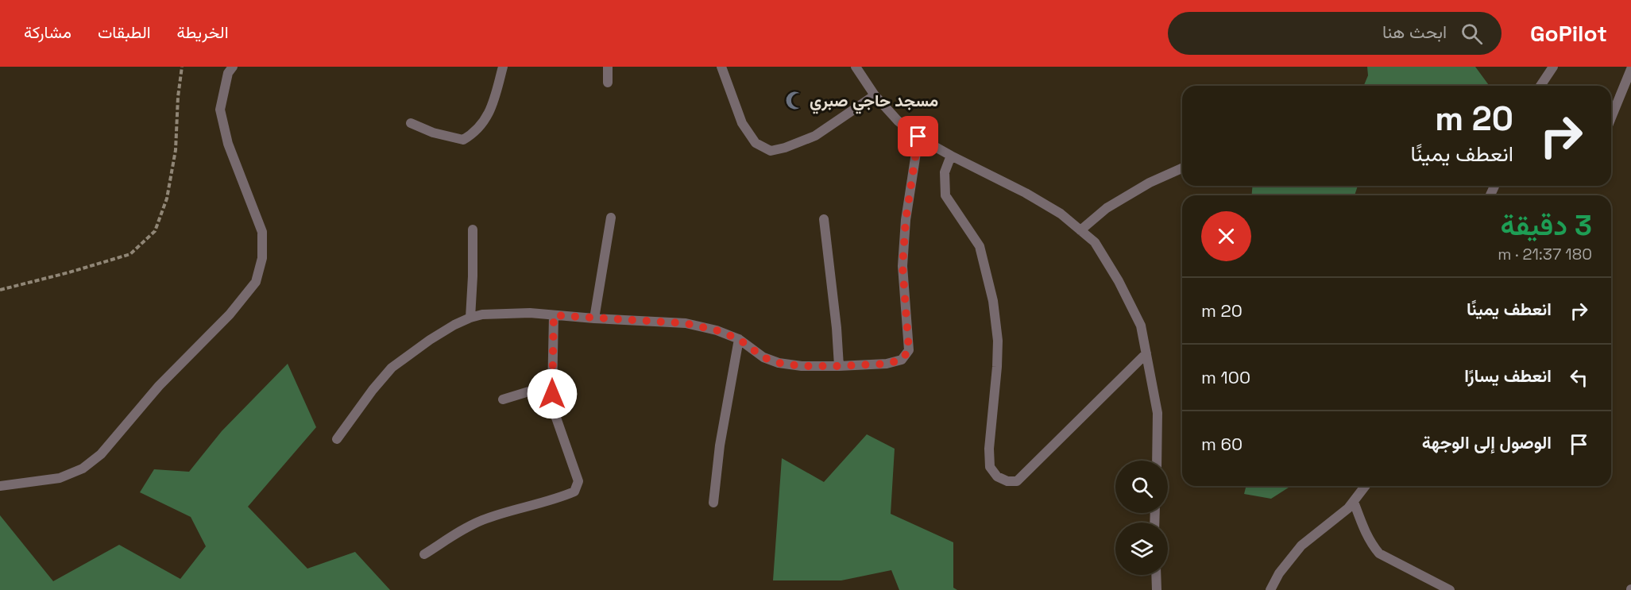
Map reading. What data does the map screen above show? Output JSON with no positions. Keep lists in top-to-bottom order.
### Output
{
  "places": {
    "mosque": ["مسجد حاجي صبري"]
  },
  "page": {
    "header": "GoPilot",
    "search": "ابحث هنا",
    "nav": ["الخريطة", "الطبقات", "مشاركة"],
    "turn": ["20 m", "انعطف يمينًا"],
    "heading": ["3 دقيقة", "180 m · 21:37"],
    "list": [
      {
        "name": "انعطف يمينًا",
        "value": "20 m"
      },
      {
        "name": "انعطف يسارًا",
        "value": "100 m"
      },
      {
        "name": "الوصول إلى الوجهة",
        "value": "60 m"
      }
    ]
  }
}
